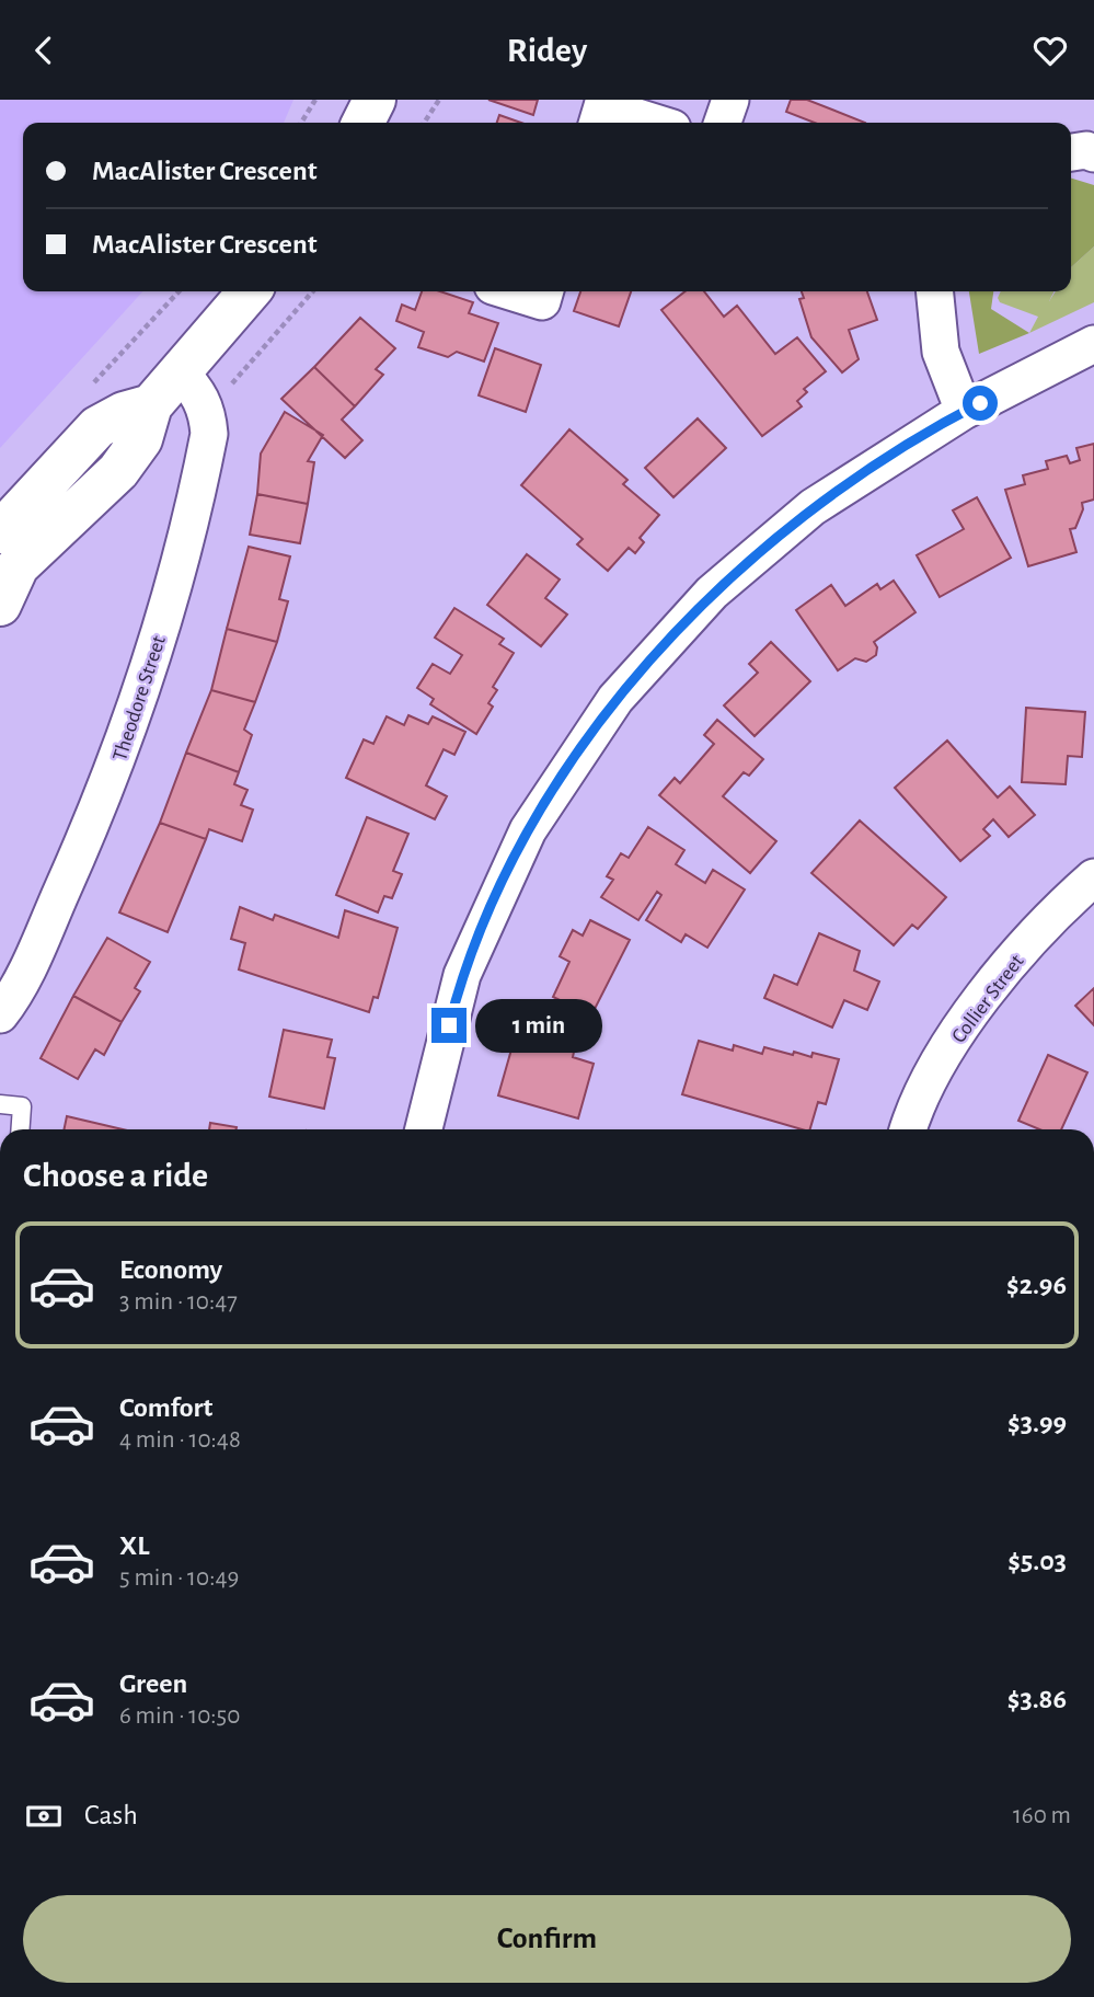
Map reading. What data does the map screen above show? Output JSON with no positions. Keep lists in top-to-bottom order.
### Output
{
  "streets": {
    "street": ["Theodore Street", "Collier Street"]
  },
  "page": {
    "header": "Ridey",
    "banner": ["MacAlister Crescent", "MacAlister Crescent"],
    "bubble": "1 min",
    "heading": "Choose a ride",
    "list": [
      {
        "name": "Economy",
        "note": "3 min · 10:47",
        "value": "$2.96"
      },
      {
        "name": "Comfort",
        "note": "4 min · 10:48",
        "value": "$3.99"
      },
      {
        "name": "XL",
        "note": "5 min · 10:49",
        "value": "$5.03"
      },
      {
        "name": "Green",
        "note": "6 min · 10:50",
        "value": "$3.86"
      }
    ],
    "pay": ["Cash", "160 m"],
    "buttons": "Confirm"
  }
}
